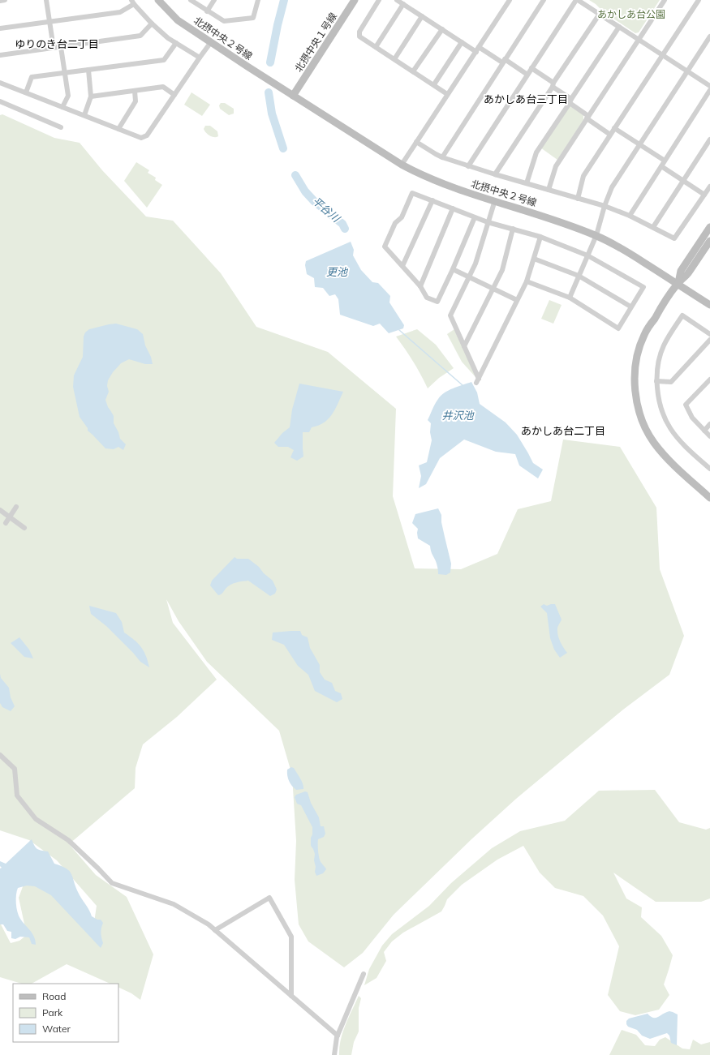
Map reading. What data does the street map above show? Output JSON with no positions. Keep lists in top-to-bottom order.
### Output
{
  "streets": {
    "street": ["北摂中央２号線", "北摂中央１号線"]
  },
  "crossings": [
    ["北摂中央２号線", "北摂中央１号線"]
  ],
  "districts": ["ゆりのき台二丁目", "あかしあ台三丁目", "あかしあ台二丁目"],
  "water": ["平谷川", "更池", "井沢池"],
  "parks": ["あかしあ台公園"],
  "legend": ["Road", "Park", "Water"]
}
